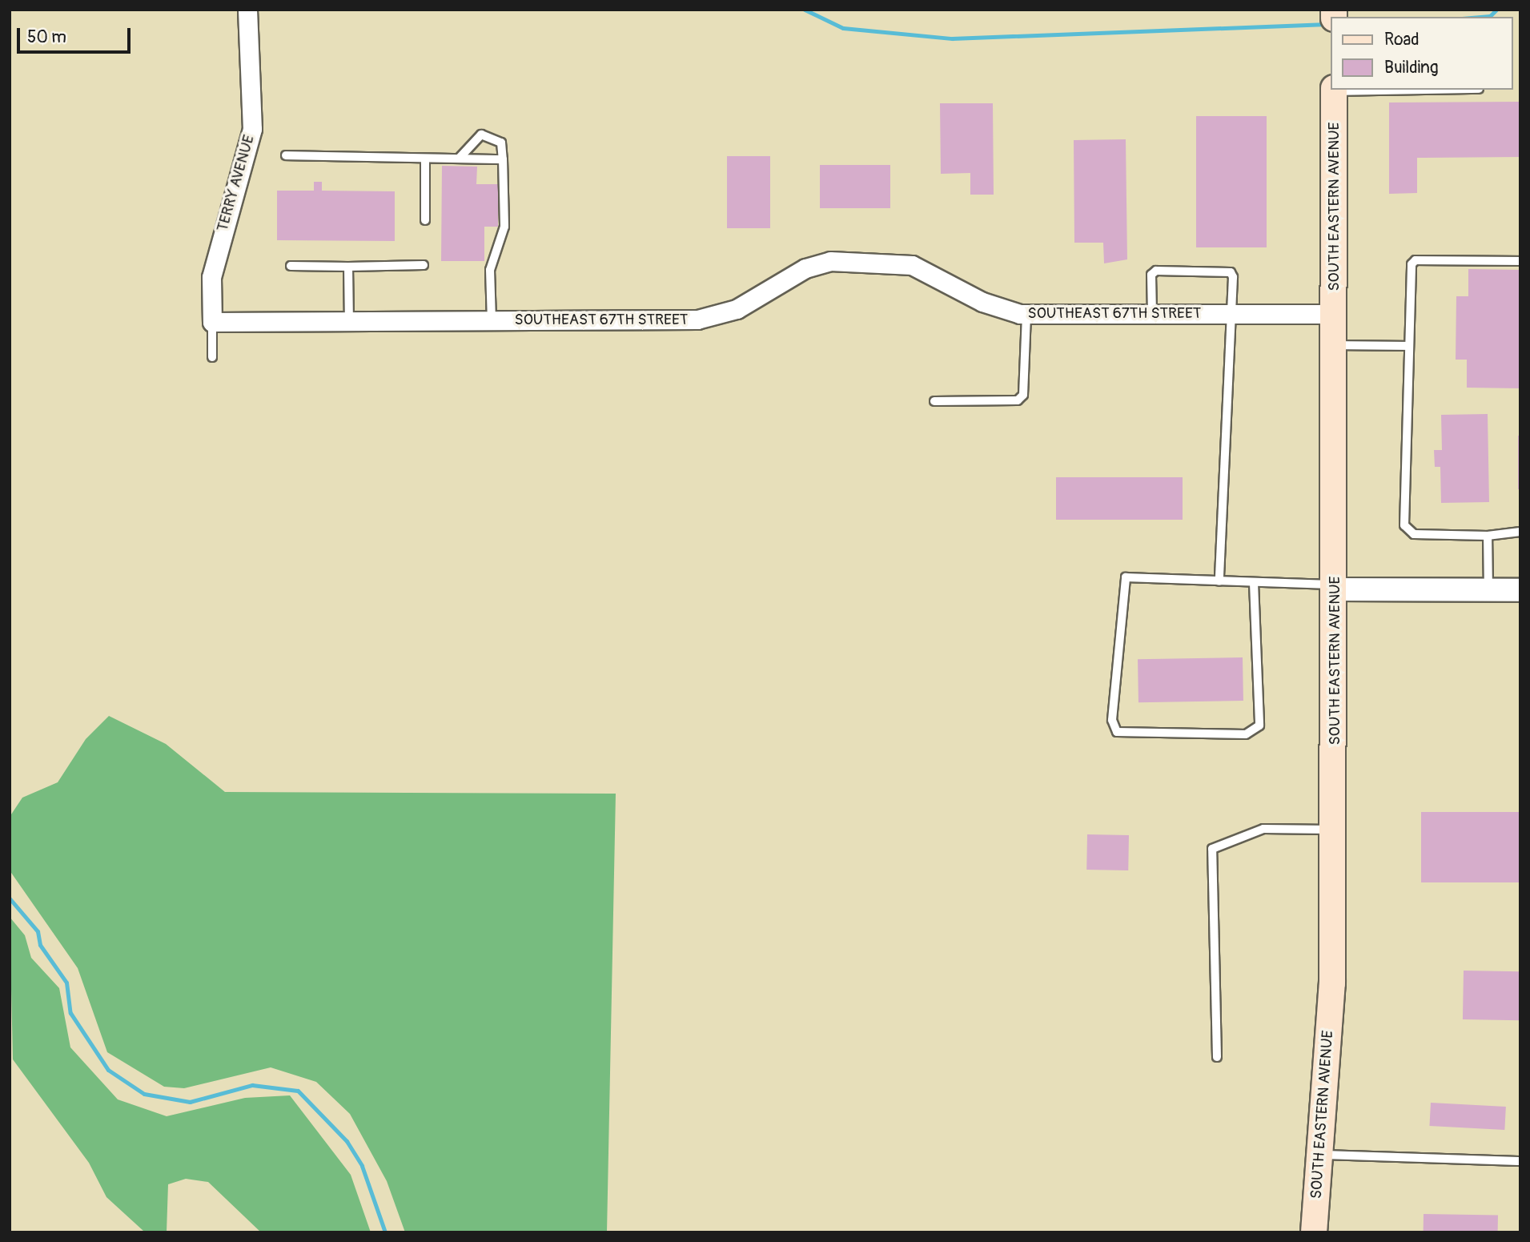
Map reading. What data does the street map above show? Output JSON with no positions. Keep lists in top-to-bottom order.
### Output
{
  "streets": {
    "main road": ["SOUTH EASTERN AVENUE"],
    "street": ["TERRY AVENUE", "SOUTHEAST 67TH STREET"]
  },
  "crossings": [
    ["TERRY AVENUE", "SOUTHEAST 67TH STREET"],
    ["SOUTH EASTERN AVENUE", "SOUTHEAST 67TH STREET"]
  ],
  "legend": ["Road", "Building"],
  "scale_bar": "50 m"
}
